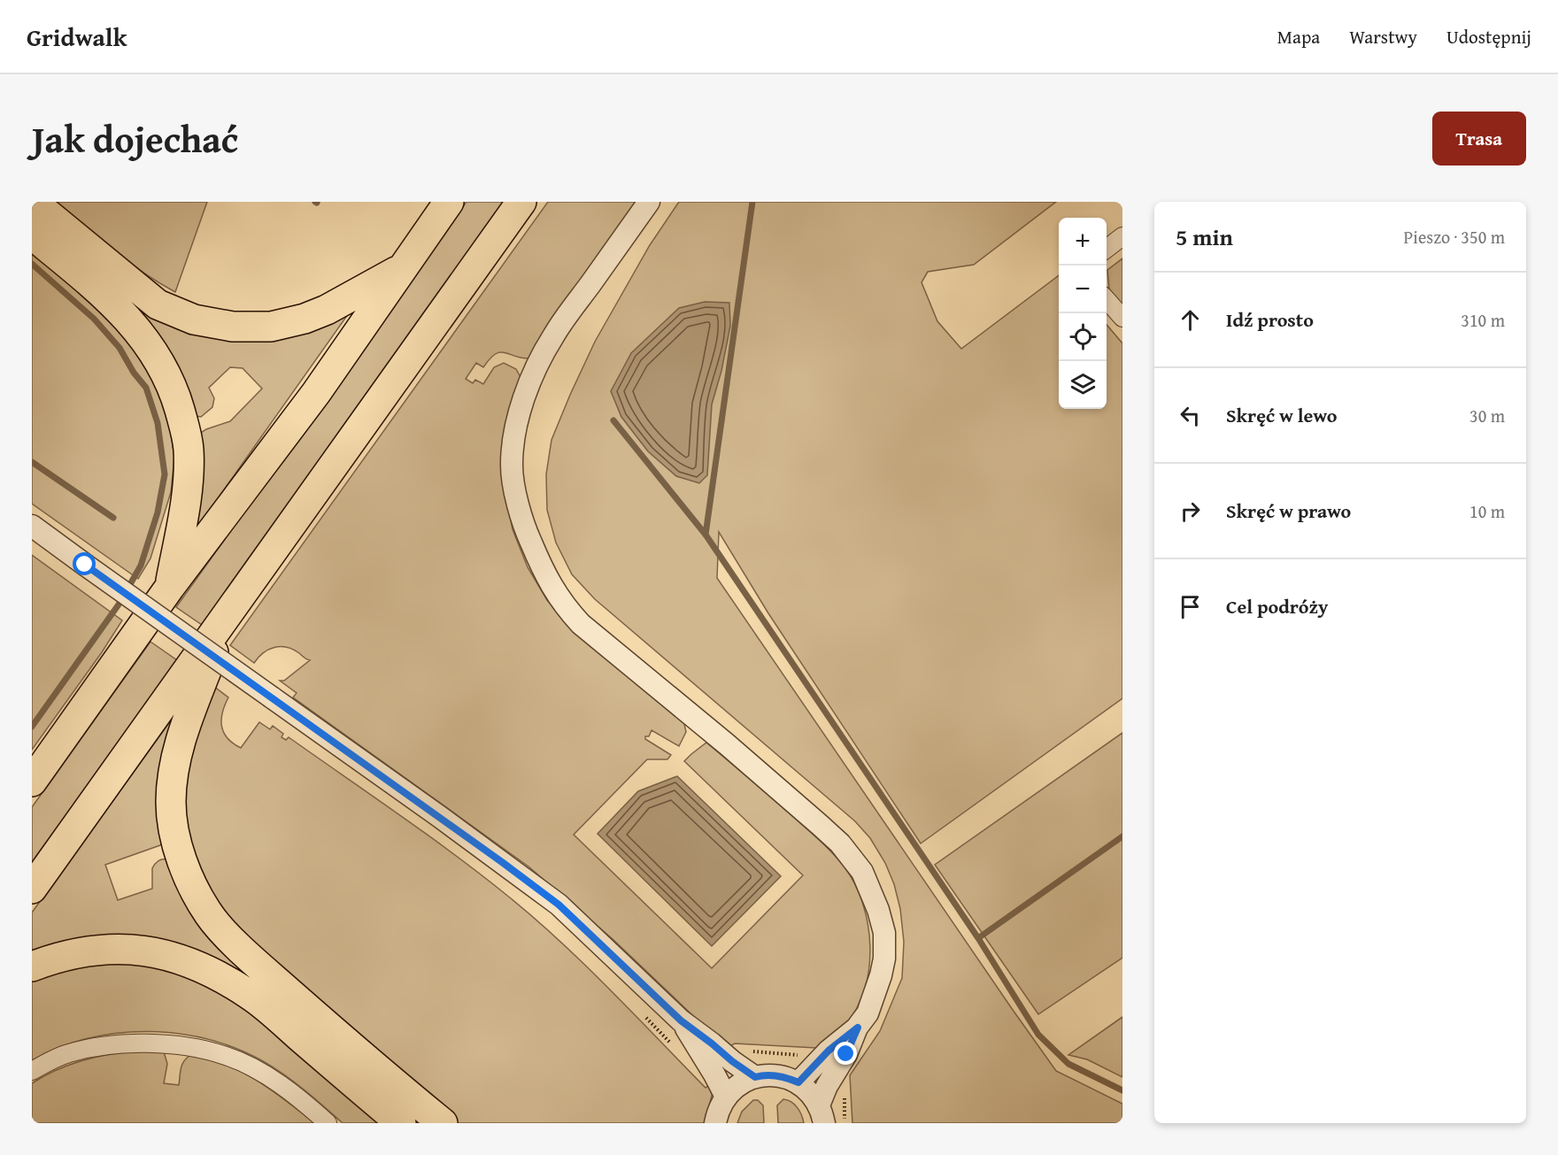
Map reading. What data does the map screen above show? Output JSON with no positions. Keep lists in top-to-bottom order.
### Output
{
  "page": {
    "header": "Gridwalk",
    "nav": ["Mapa", "Warstwy", "Udostępnij"],
    "title": "Jak dojechać",
    "buttons": "Trasa",
    "heading": ["5 min", "Pieszo · 350 m"],
    "map_buttons": ["+", "−"],
    "list": [
      ["Idź prosto", "310 m"],
      ["Skręć w lewo", "30 m"],
      ["Skręć w prawo", "10 m"],
      "Cel podróży"
    ]
  }
}
